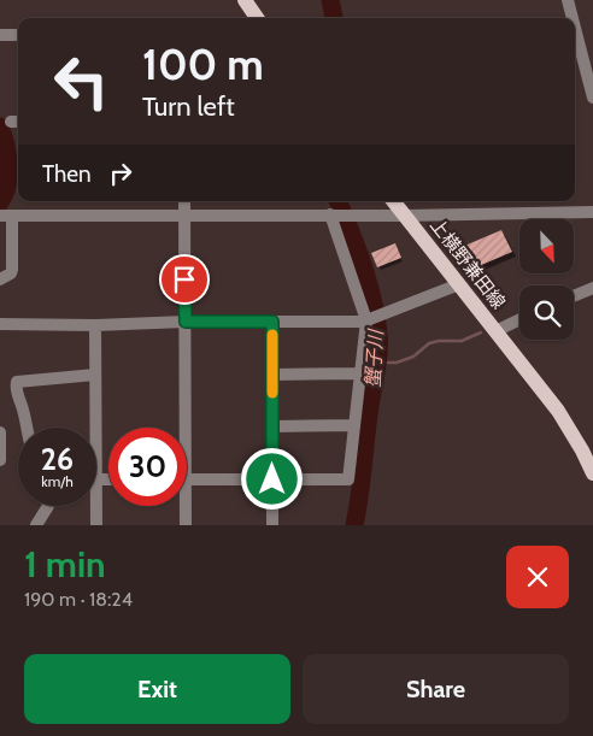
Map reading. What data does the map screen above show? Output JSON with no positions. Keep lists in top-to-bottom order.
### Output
{
  "streets": {
    "main road": ["上横野兼田線"]
  },
  "water": ["蟹子川"],
  "north": "bottom right",
  "page": {
    "turn": ["100 m", "Turn left"],
    "then": "Then",
    "speed": "26 km/h",
    "limit": "30",
    "heading": ["1 min", "190 m · 18:24"],
    "buttons": ["Exit", "Share"]
  }
}
